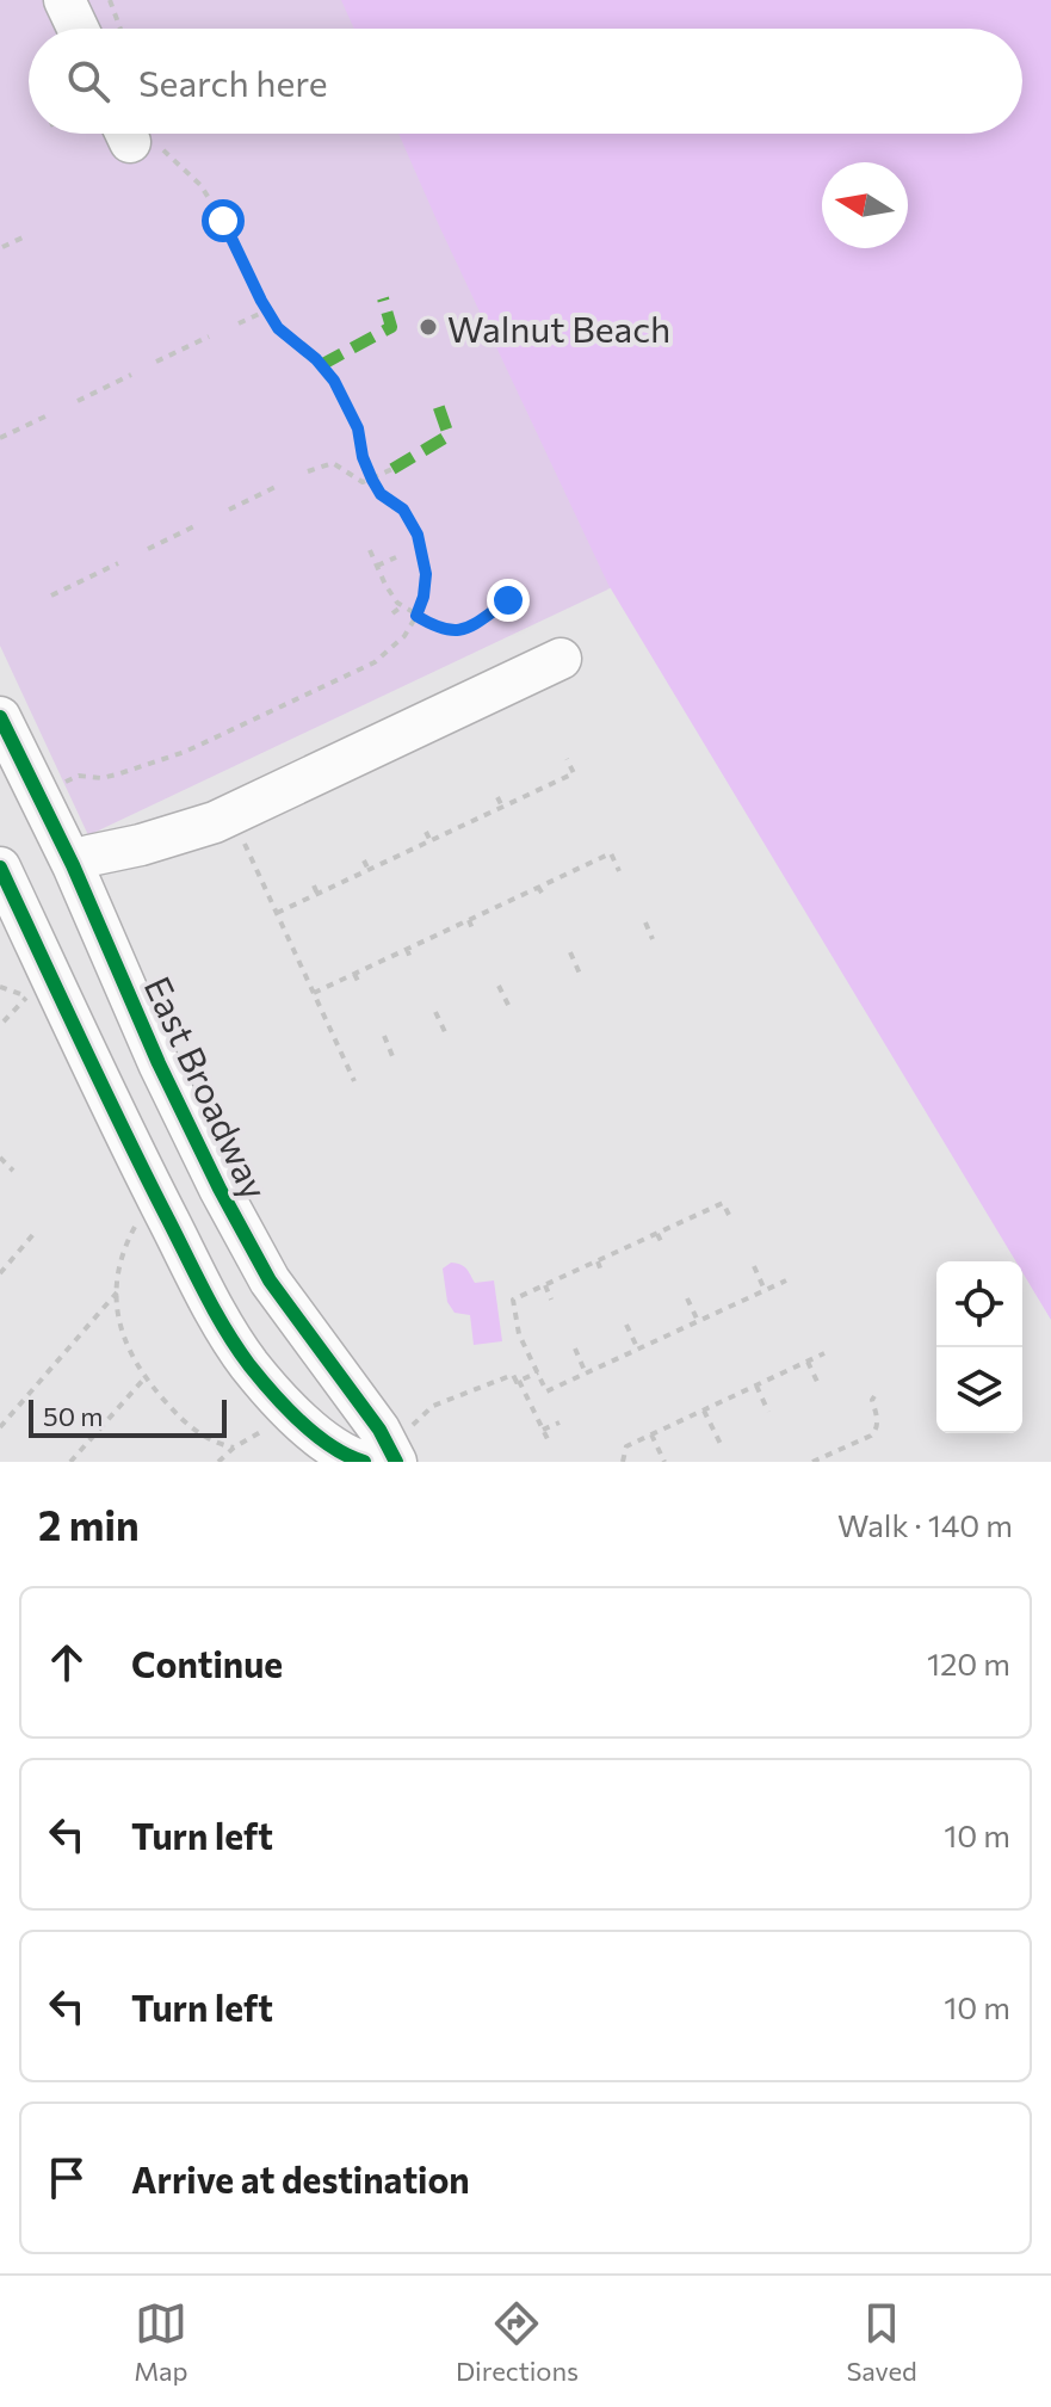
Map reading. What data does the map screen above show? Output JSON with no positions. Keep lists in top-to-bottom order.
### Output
{
  "streets": {
    "street": ["East Broadway"]
  },
  "places": ["Walnut Beach"],
  "scale_bar": "50 m",
  "north": "left",
  "page": {
    "search": "Search here",
    "scale": "50 m",
    "heading": ["2 min", "Walk · 140 m"],
    "list": [
      ["Continue", "120 m"],
      ["Turn left", "10 m"],
      ["Turn left", "10 m"],
      "Arrive at destination"
    ],
    "nav": ["Map", "Directions", "Saved"]
  }
}
